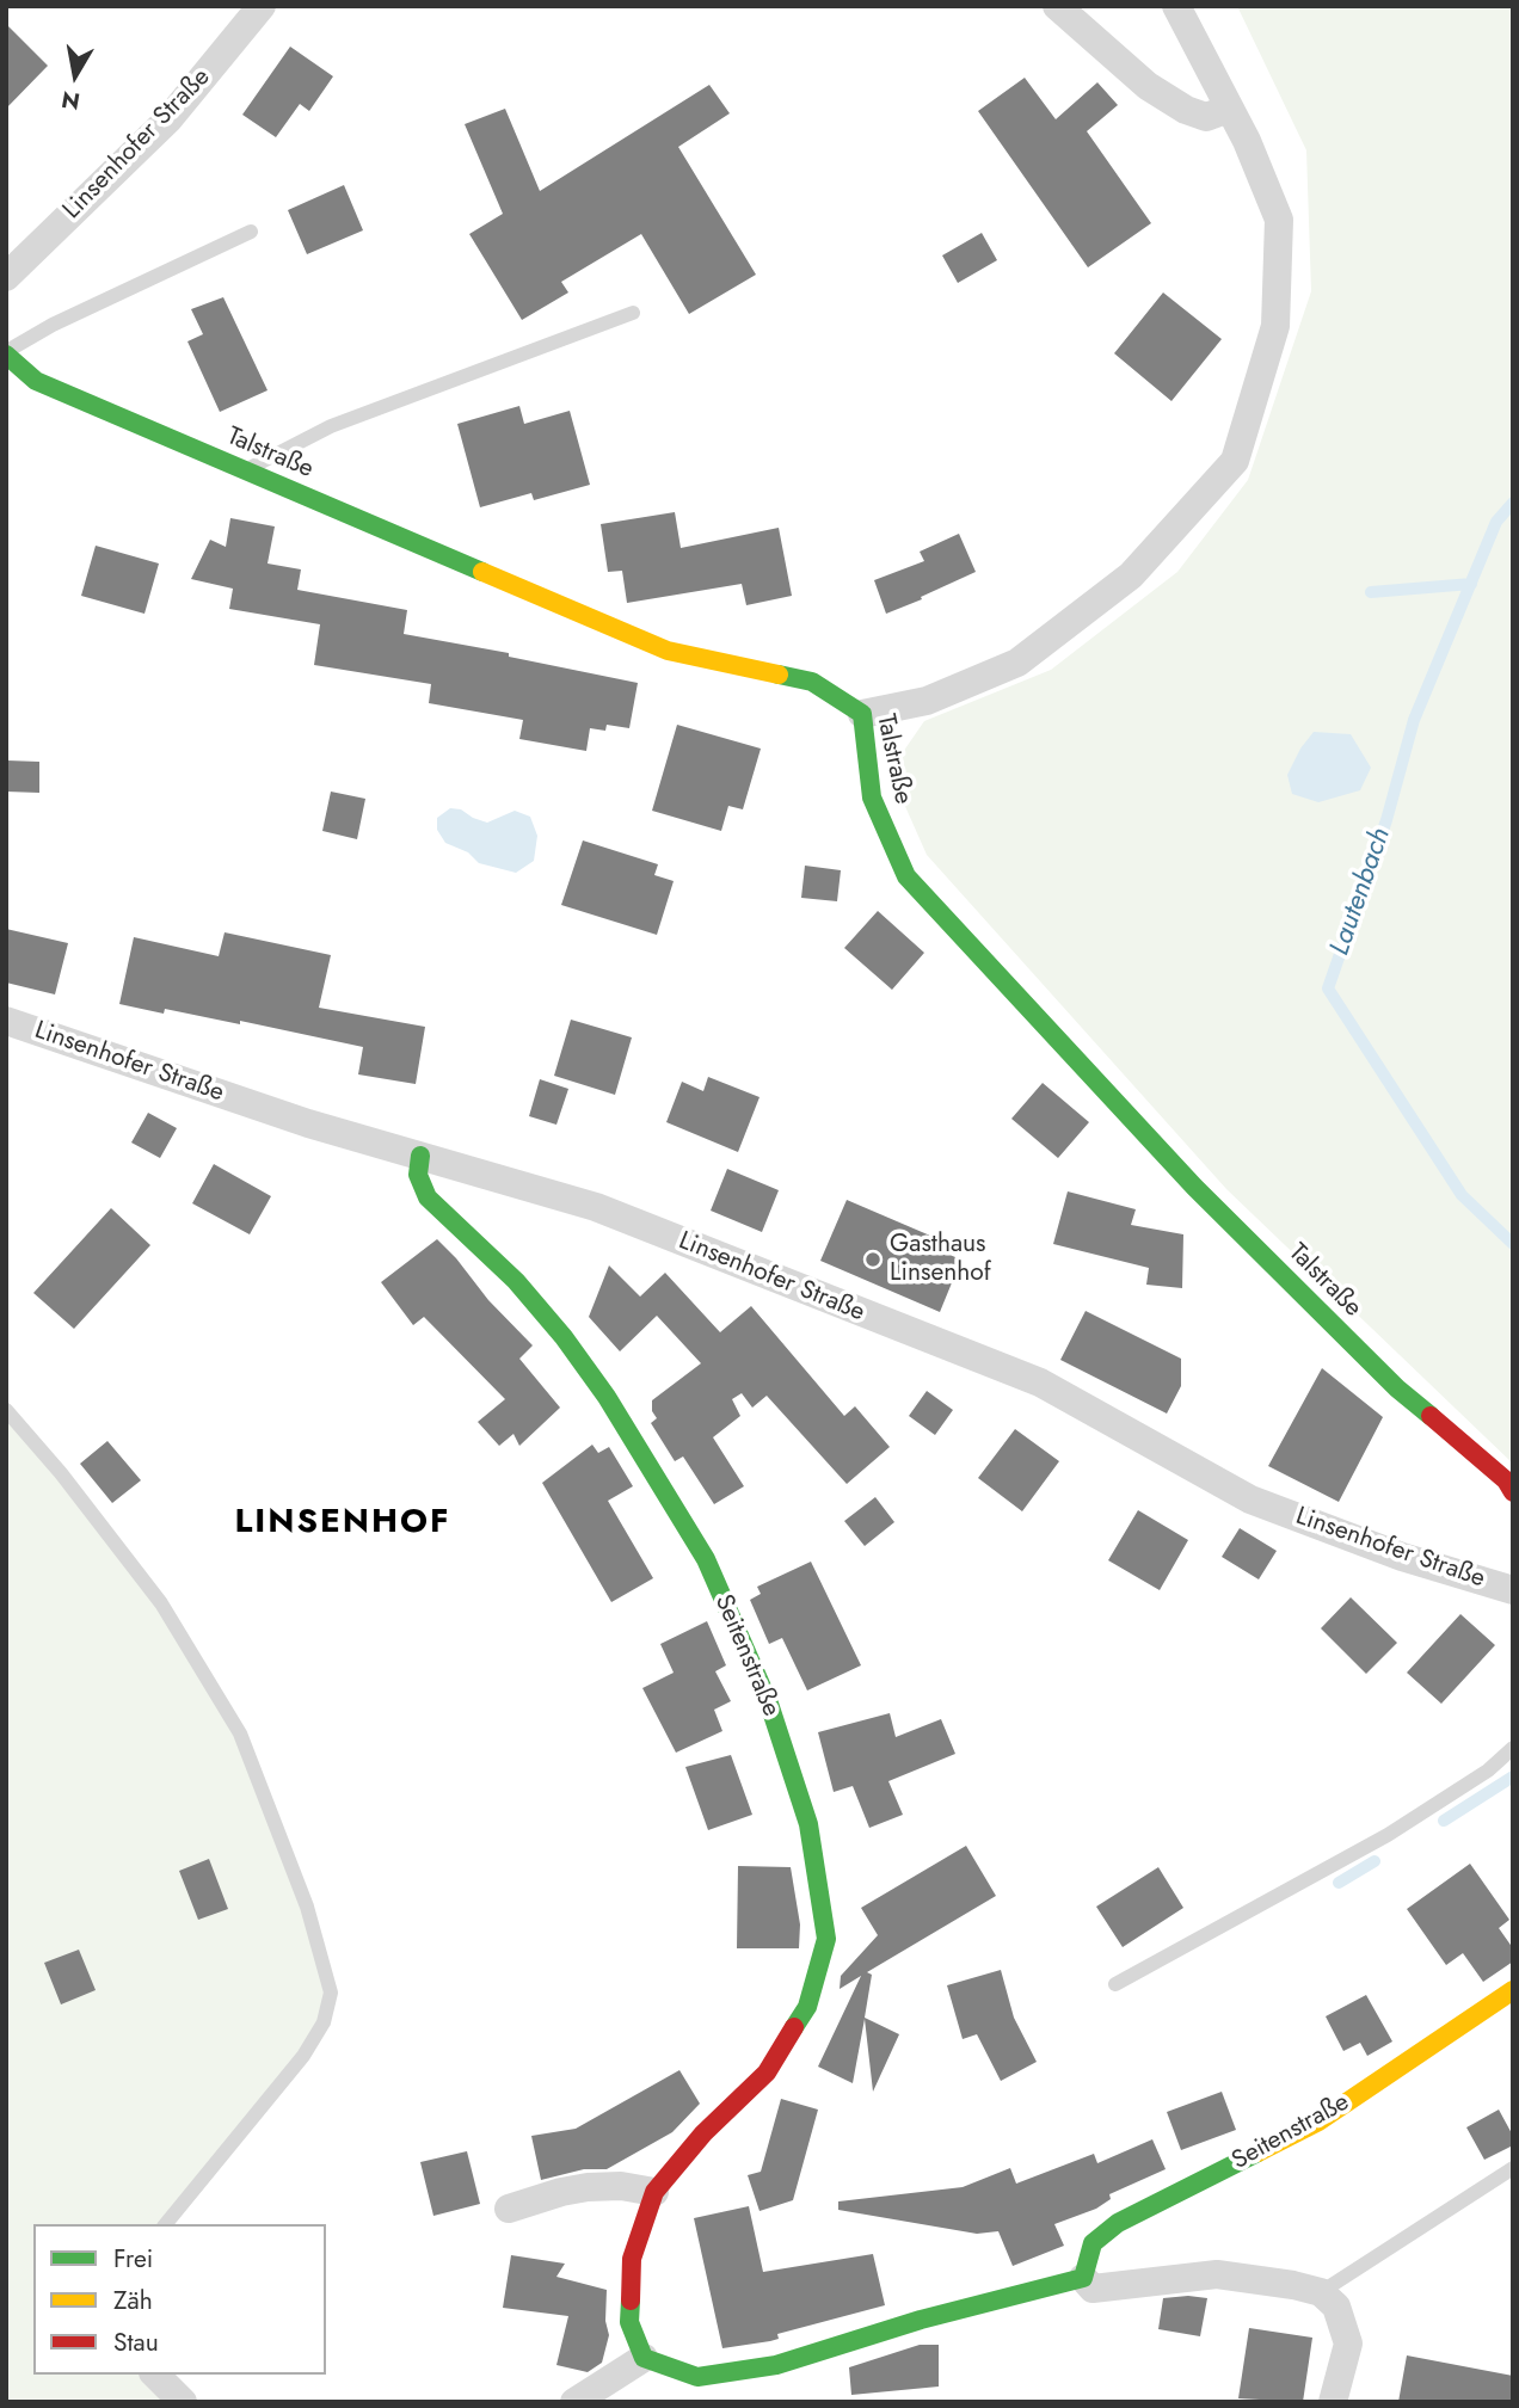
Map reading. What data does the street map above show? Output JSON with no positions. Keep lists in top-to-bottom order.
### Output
{
  "streets": {
    "street": ["Linsenhofer Straße", "Talstraße", "Seitenstraße"]
  },
  "crossings": [
    ["Linsenhofer Straße", "Seitenstraße"]
  ],
  "districts": ["LINSENHOF"],
  "water": ["Lautenbach"],
  "places": ["Gasthaus Linsenhof"],
  "legend": ["Frei", "Zäh", "Stau"],
  "north": "bottom"
}
